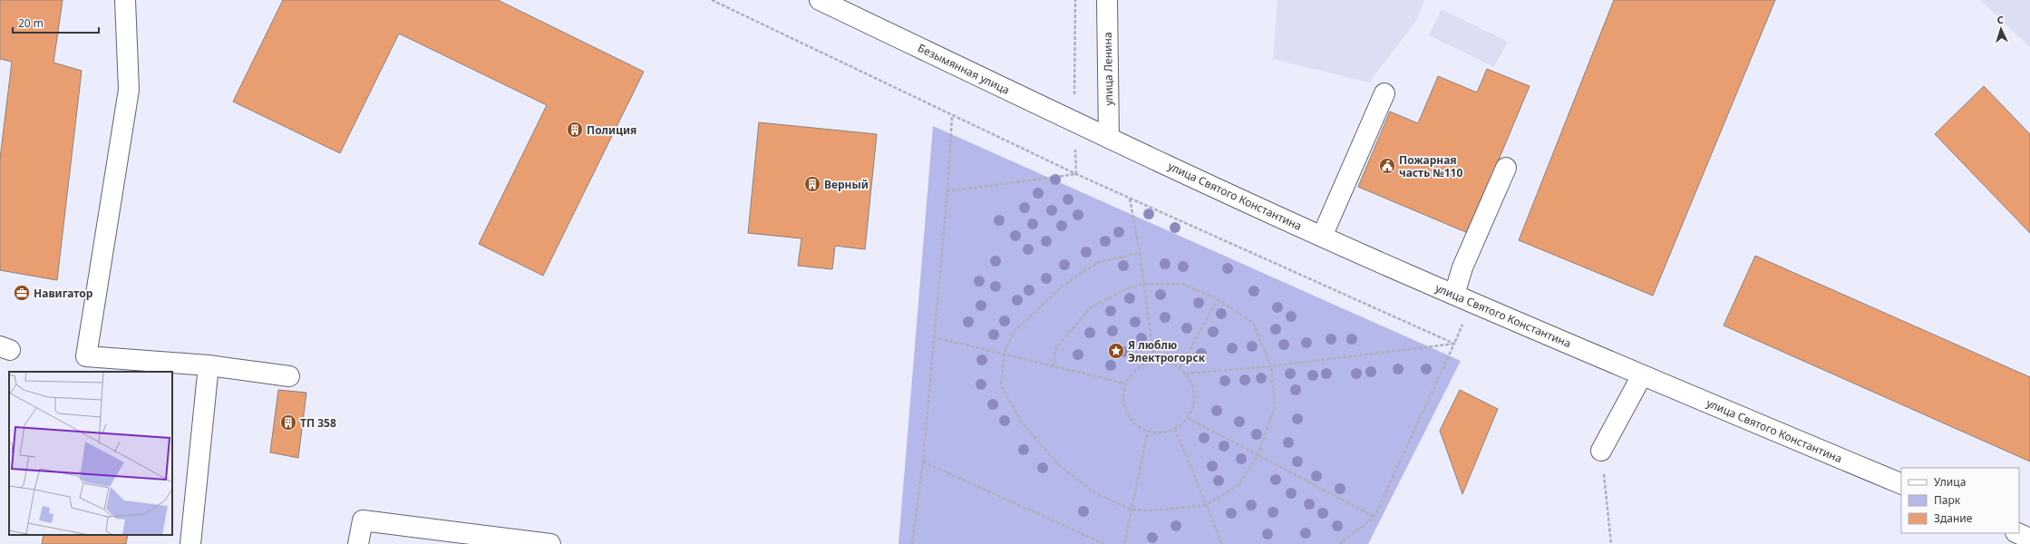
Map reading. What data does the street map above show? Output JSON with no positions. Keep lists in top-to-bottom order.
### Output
{
  "streets": {
    "street": ["Безымянная улица", "улица Ленина", "улица Святого Константина"]
  },
  "crossings": [
    ["Безымянная улица", "улица Ленина"],
    ["Безымянная улица", "улица Святого Константина"],
    ["улица Ленина", "улица Святого Константина"]
  ],
  "places": {
    "building": ["Полиция", "Верный", "ТП 358"],
    "public building": ["Пожарная часть №110"],
    "office": ["Навигатор"],
    "place": ["Я люблю Электрогорск"]
  },
  "legend": ["Улица", "Парк", "Здание"],
  "scale_bar": "20 m",
  "north": "top"
}
